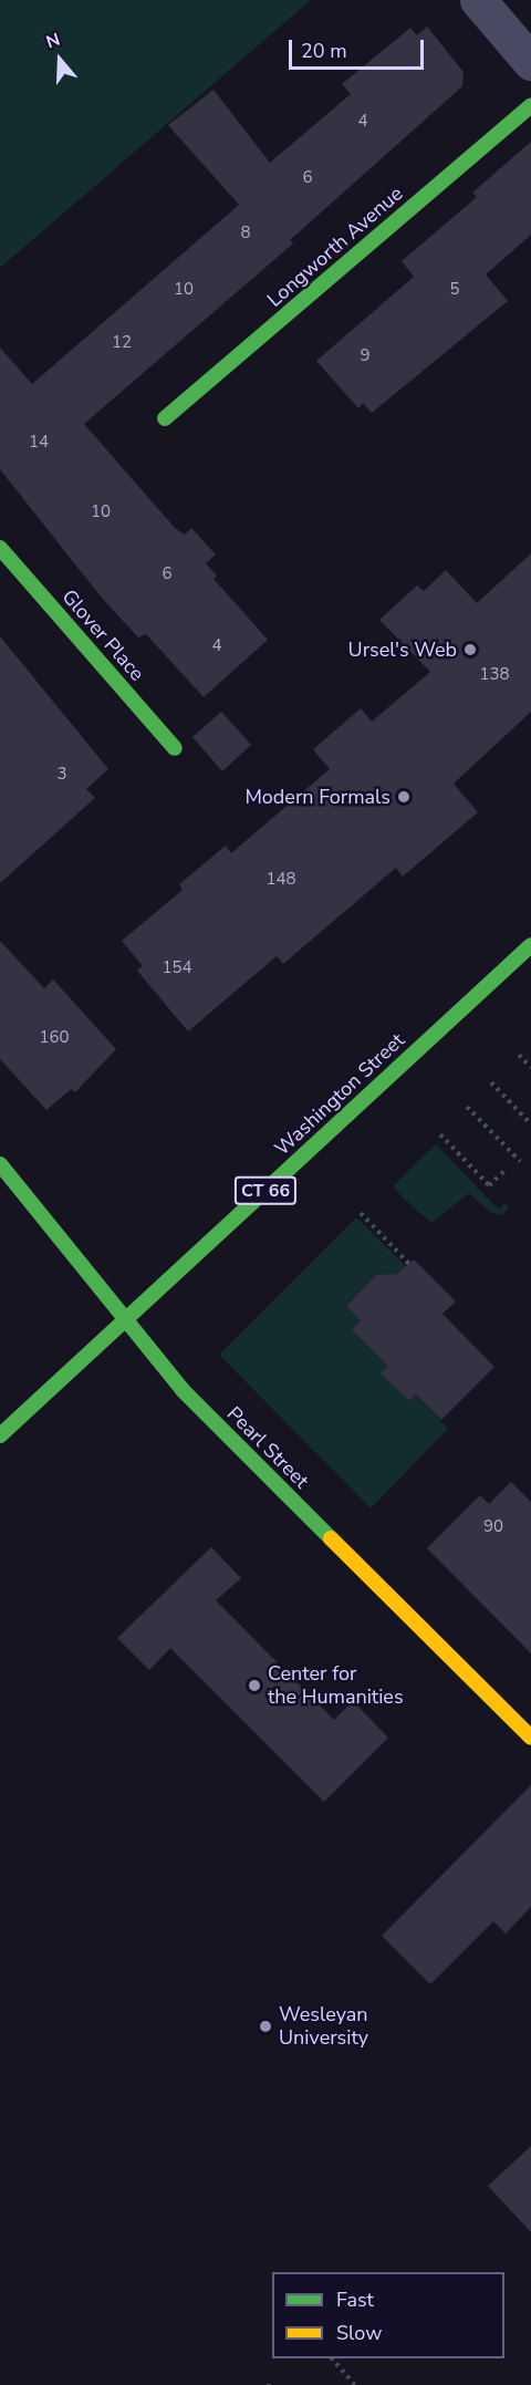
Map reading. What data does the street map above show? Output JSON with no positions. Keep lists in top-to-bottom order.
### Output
{
  "streets": {
    "main road": [
      "Longworth Avenue",
      "Glover Place",
      "Washington Street",
      "CT 66",
      "Pearl Street"
    ]
  },
  "crossings": [
    ["Washington Street", "Pearl Street"]
  ],
  "places": [
    "Ursel's Web",
    "Modern Formals",
    "Center for the Humanities",
    "Wesleyan University"
  ],
  "house_numbers": [
    "4",
    "6",
    "8",
    "10",
    "5",
    "12",
    "9",
    "14",
    "10",
    "6",
    "4",
    "138",
    "3",
    "148",
    "154",
    "160",
    "90"
  ],
  "legend": ["Fast", "Slow"],
  "scale_bar": "20 m",
  "north": "top"
}
